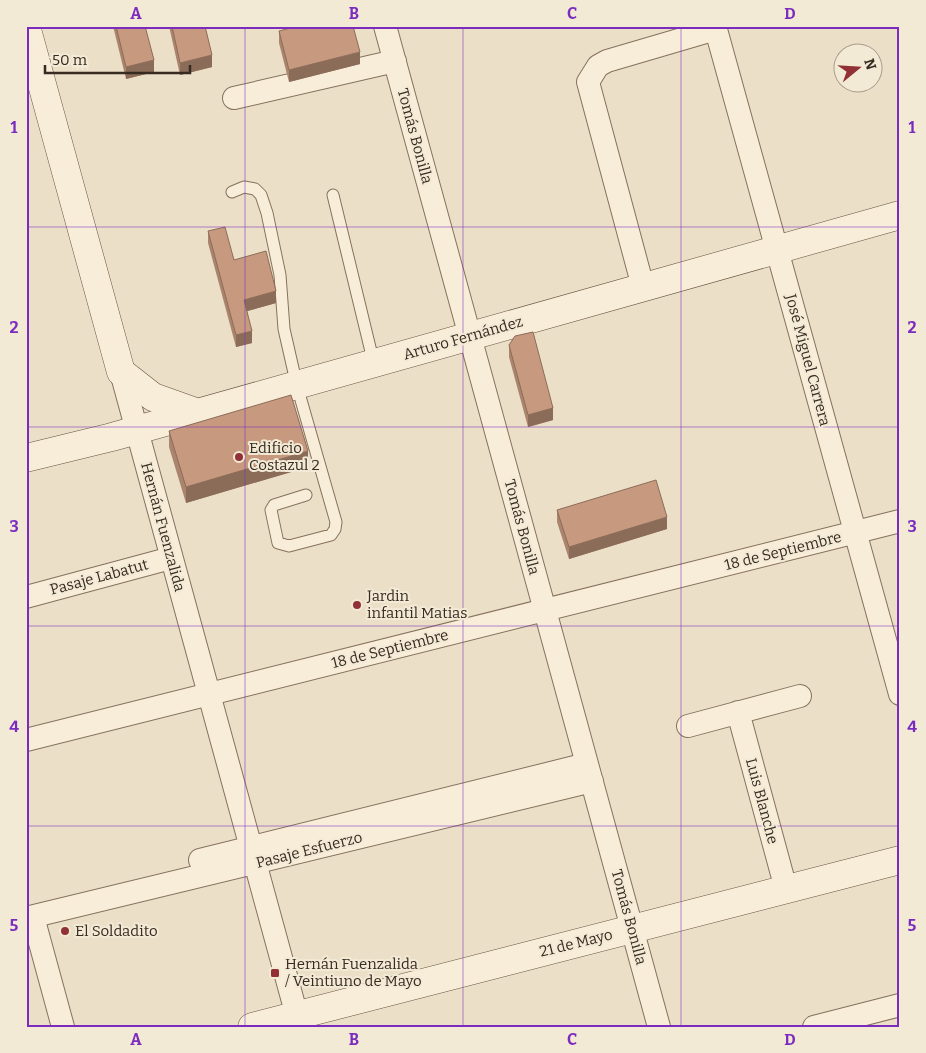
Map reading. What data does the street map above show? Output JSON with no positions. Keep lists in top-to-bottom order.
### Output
{
  "streets": {
    "main road": ["Arturo Fernández", "Hernán Fuenzalida", "21 de Mayo"],
    "street": [
      "Tomás Bonilla",
      "José Miguel Carrera",
      "18 de Septiembre",
      "Pasaje Labatut",
      "Luis Blanche",
      "Pasaje Esfuerzo"
    ]
  },
  "crossings": [
    ["Tomás Bonilla", "Arturo Fernández"],
    ["Tomás Bonilla", "18 de Septiembre"],
    ["Tomás Bonilla", "Pasaje Esfuerzo"],
    ["Tomás Bonilla", "21 de Mayo"],
    ["Arturo Fernández", "José Miguel Carrera"],
    ["Arturo Fernández", "Hernán Fuenzalida"],
    ["José Miguel Carrera", "18 de Septiembre"],
    ["Hernán Fuenzalida", "18 de Septiembre"],
    ["Hernán Fuenzalida", "Pasaje Labatut"],
    ["Hernán Fuenzalida", "Pasaje Esfuerzo"],
    ["Hernán Fuenzalida", "21 de Mayo"],
    ["Luis Blanche", "21 de Mayo"]
  ],
  "places": {
    "other": ["Edificio Costazul 2", "Jardin infantil Matias", "El Soldadito"],
    "transit": ["Hernán Fuenzalida / Veintiuno de Mayo"]
  },
  "scale_bar": "50 m",
  "north": "right",
  "grid": {
    "columns": [
      "A",
      "B",
      "C",
      "D"
    ],
    "rows": [
      "1",
      "2",
      "3",
      "4",
      "5"
    ]
  }
}
